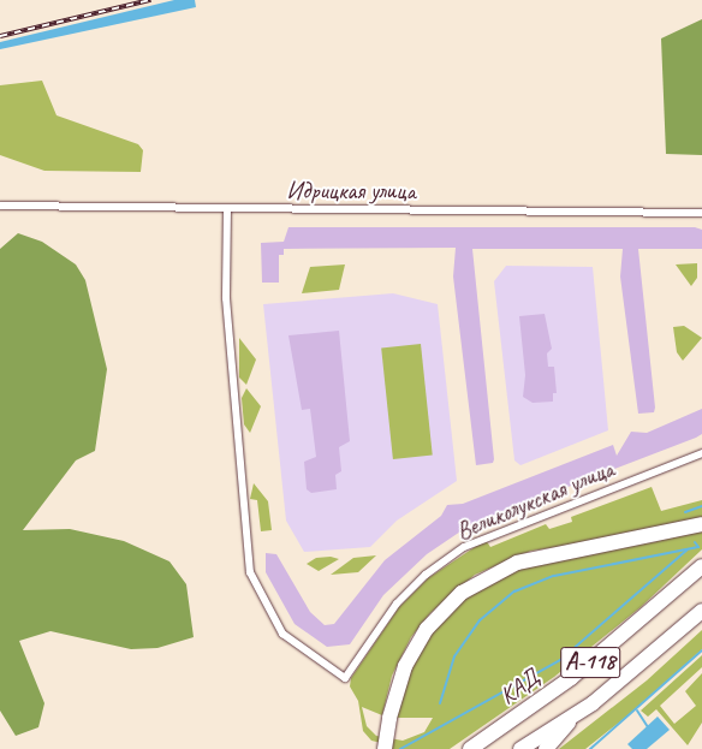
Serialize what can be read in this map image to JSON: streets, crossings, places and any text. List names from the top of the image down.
{
  "streets": {
    "highway": ["А-118", "КАД"],
    "street": ["Идрицкая улица", "Великолукская улица"]
  },
  "crossings": [
    ["Идрицкая улица", "Великолукская улица"]
  ]
}
